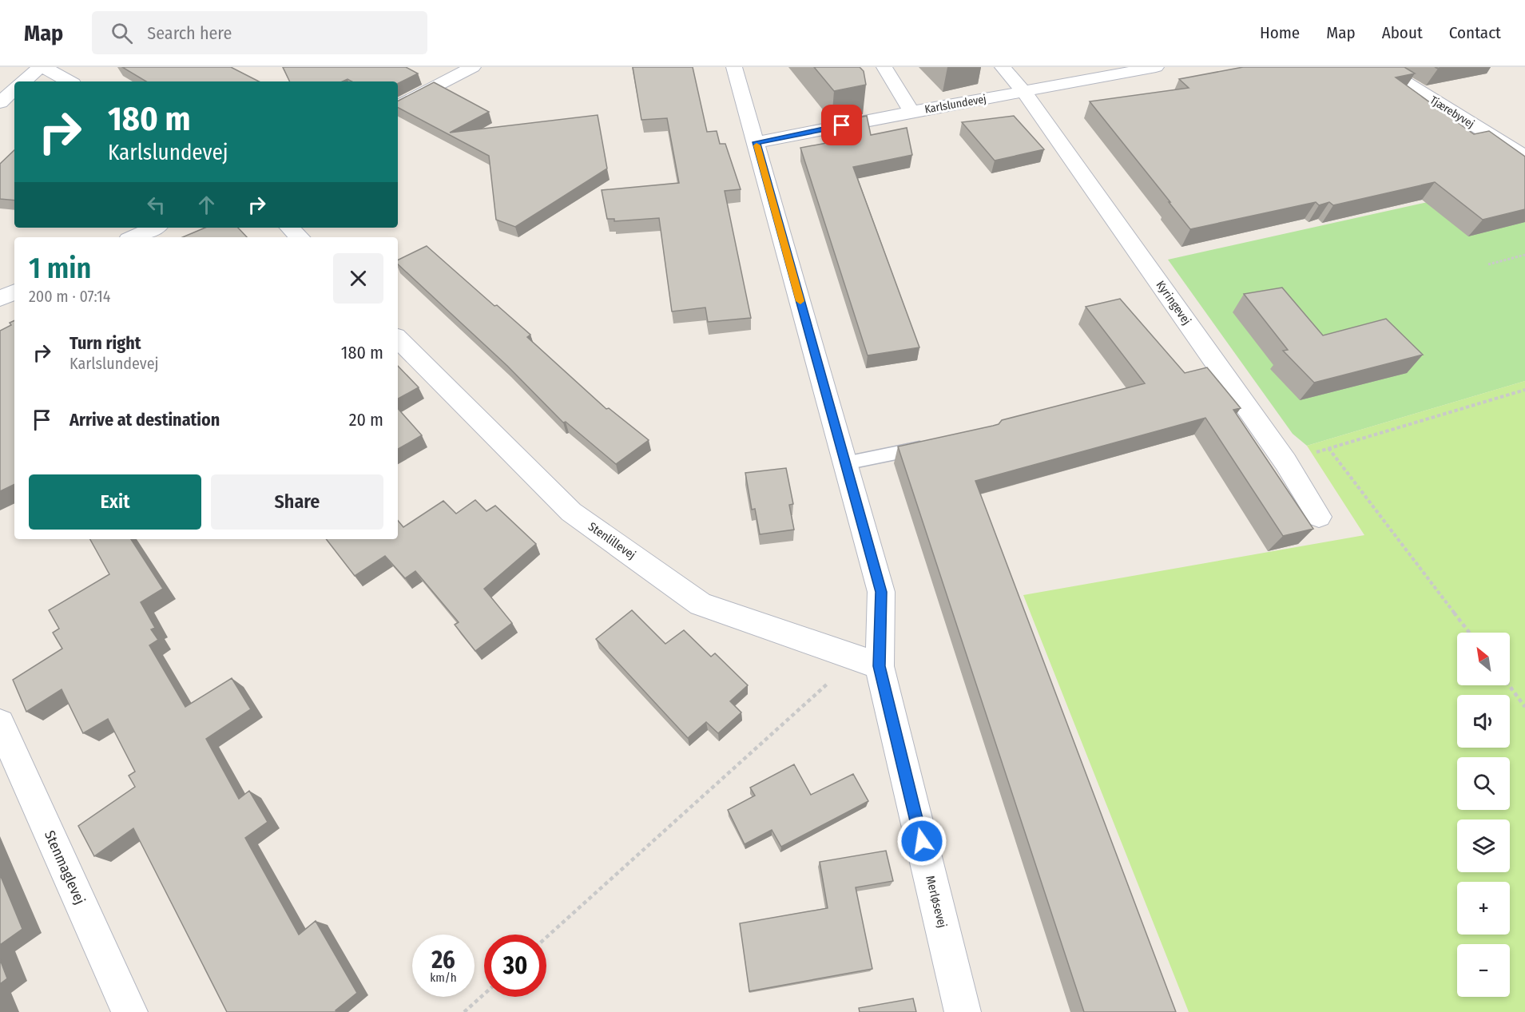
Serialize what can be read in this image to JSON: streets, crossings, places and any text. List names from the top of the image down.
{
  "streets": {
    "street": [
      "Karlslundevej",
      "Tjærebyvej",
      "Kyringevej",
      "Stenlillevej",
      "Stenmaglevej",
      "Merløsevej"
    ]
  },
  "crossings": [
    ["Karlslundevej", "Kyringevej"],
    ["Karlslundevej", "Merløsevej"],
    ["Stenlillevej", "Merløsevej"]
  ],
  "north": "top left",
  "page": {
    "header": "Map",
    "search": "Search here",
    "nav": [
      "Home",
      "Map",
      "About",
      "Contact"
    ],
    "turn": ["180 m", "Karlslundevej"],
    "heading": ["1 min", "200 m · 07:14"],
    "list": [
      {
        "name": "Turn right",
        "note": "Karlslundevej",
        "value": "180 m"
      },
      {
        "name": "Arrive at destination",
        "value": "20 m"
      }
    ],
    "buttons": ["Exit", "Share"],
    "map_buttons": ["+", "−"],
    "speed": "26 km/h",
    "limit": "30"
  }
}
